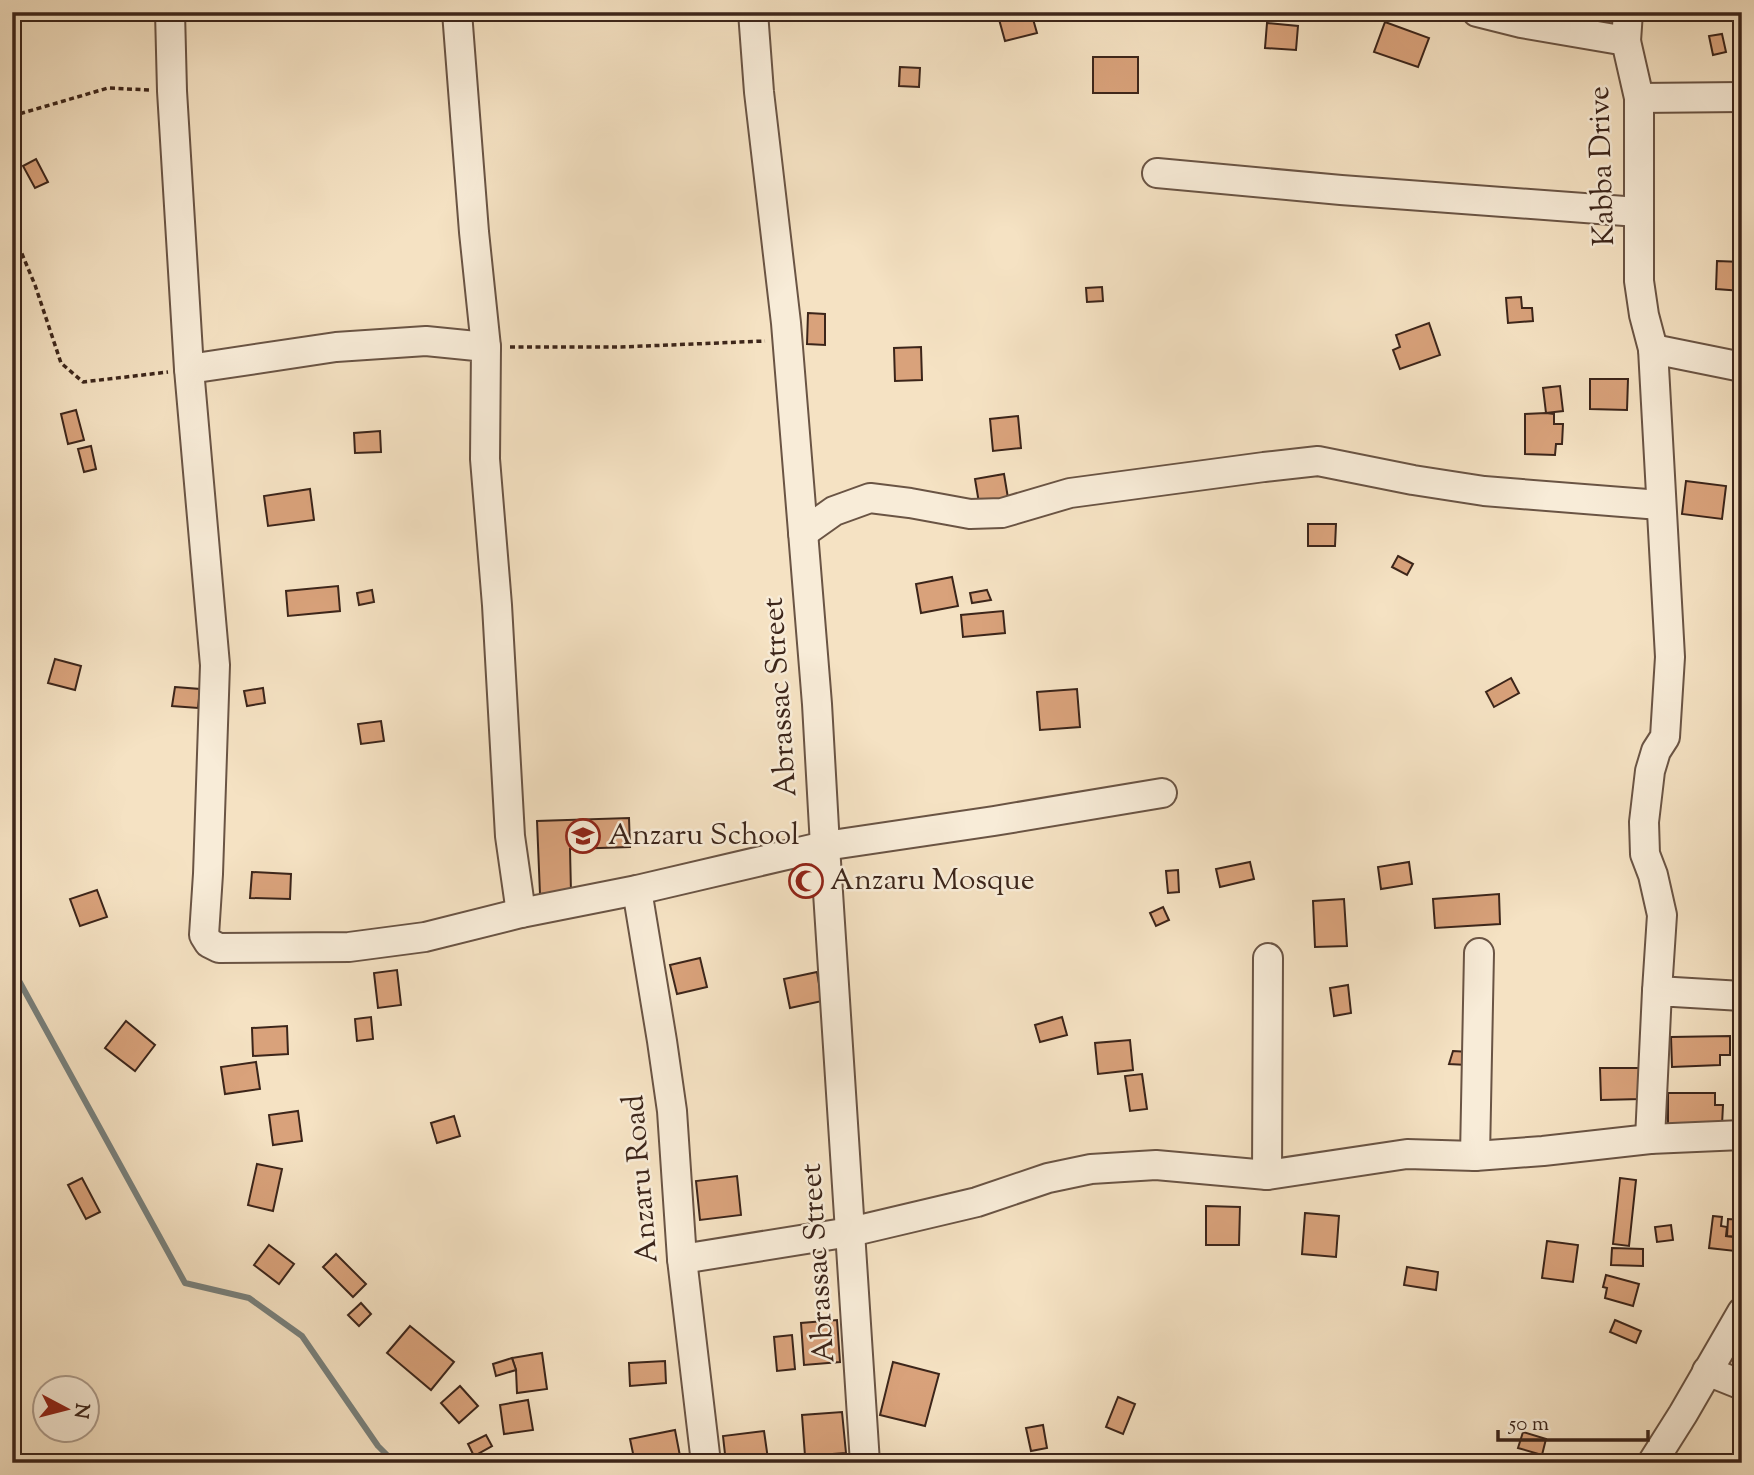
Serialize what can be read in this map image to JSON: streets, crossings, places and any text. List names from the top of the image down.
{
  "streets": {
    "street": ["Kabba Drive", "Abrassac Street", "Anzaru Road"]
  },
  "places": {
    "school or university": ["Anzaru School"],
    "mosque": ["Anzaru Mosque"]
  },
  "scale_bar": "50 m",
  "north": "right"
}
